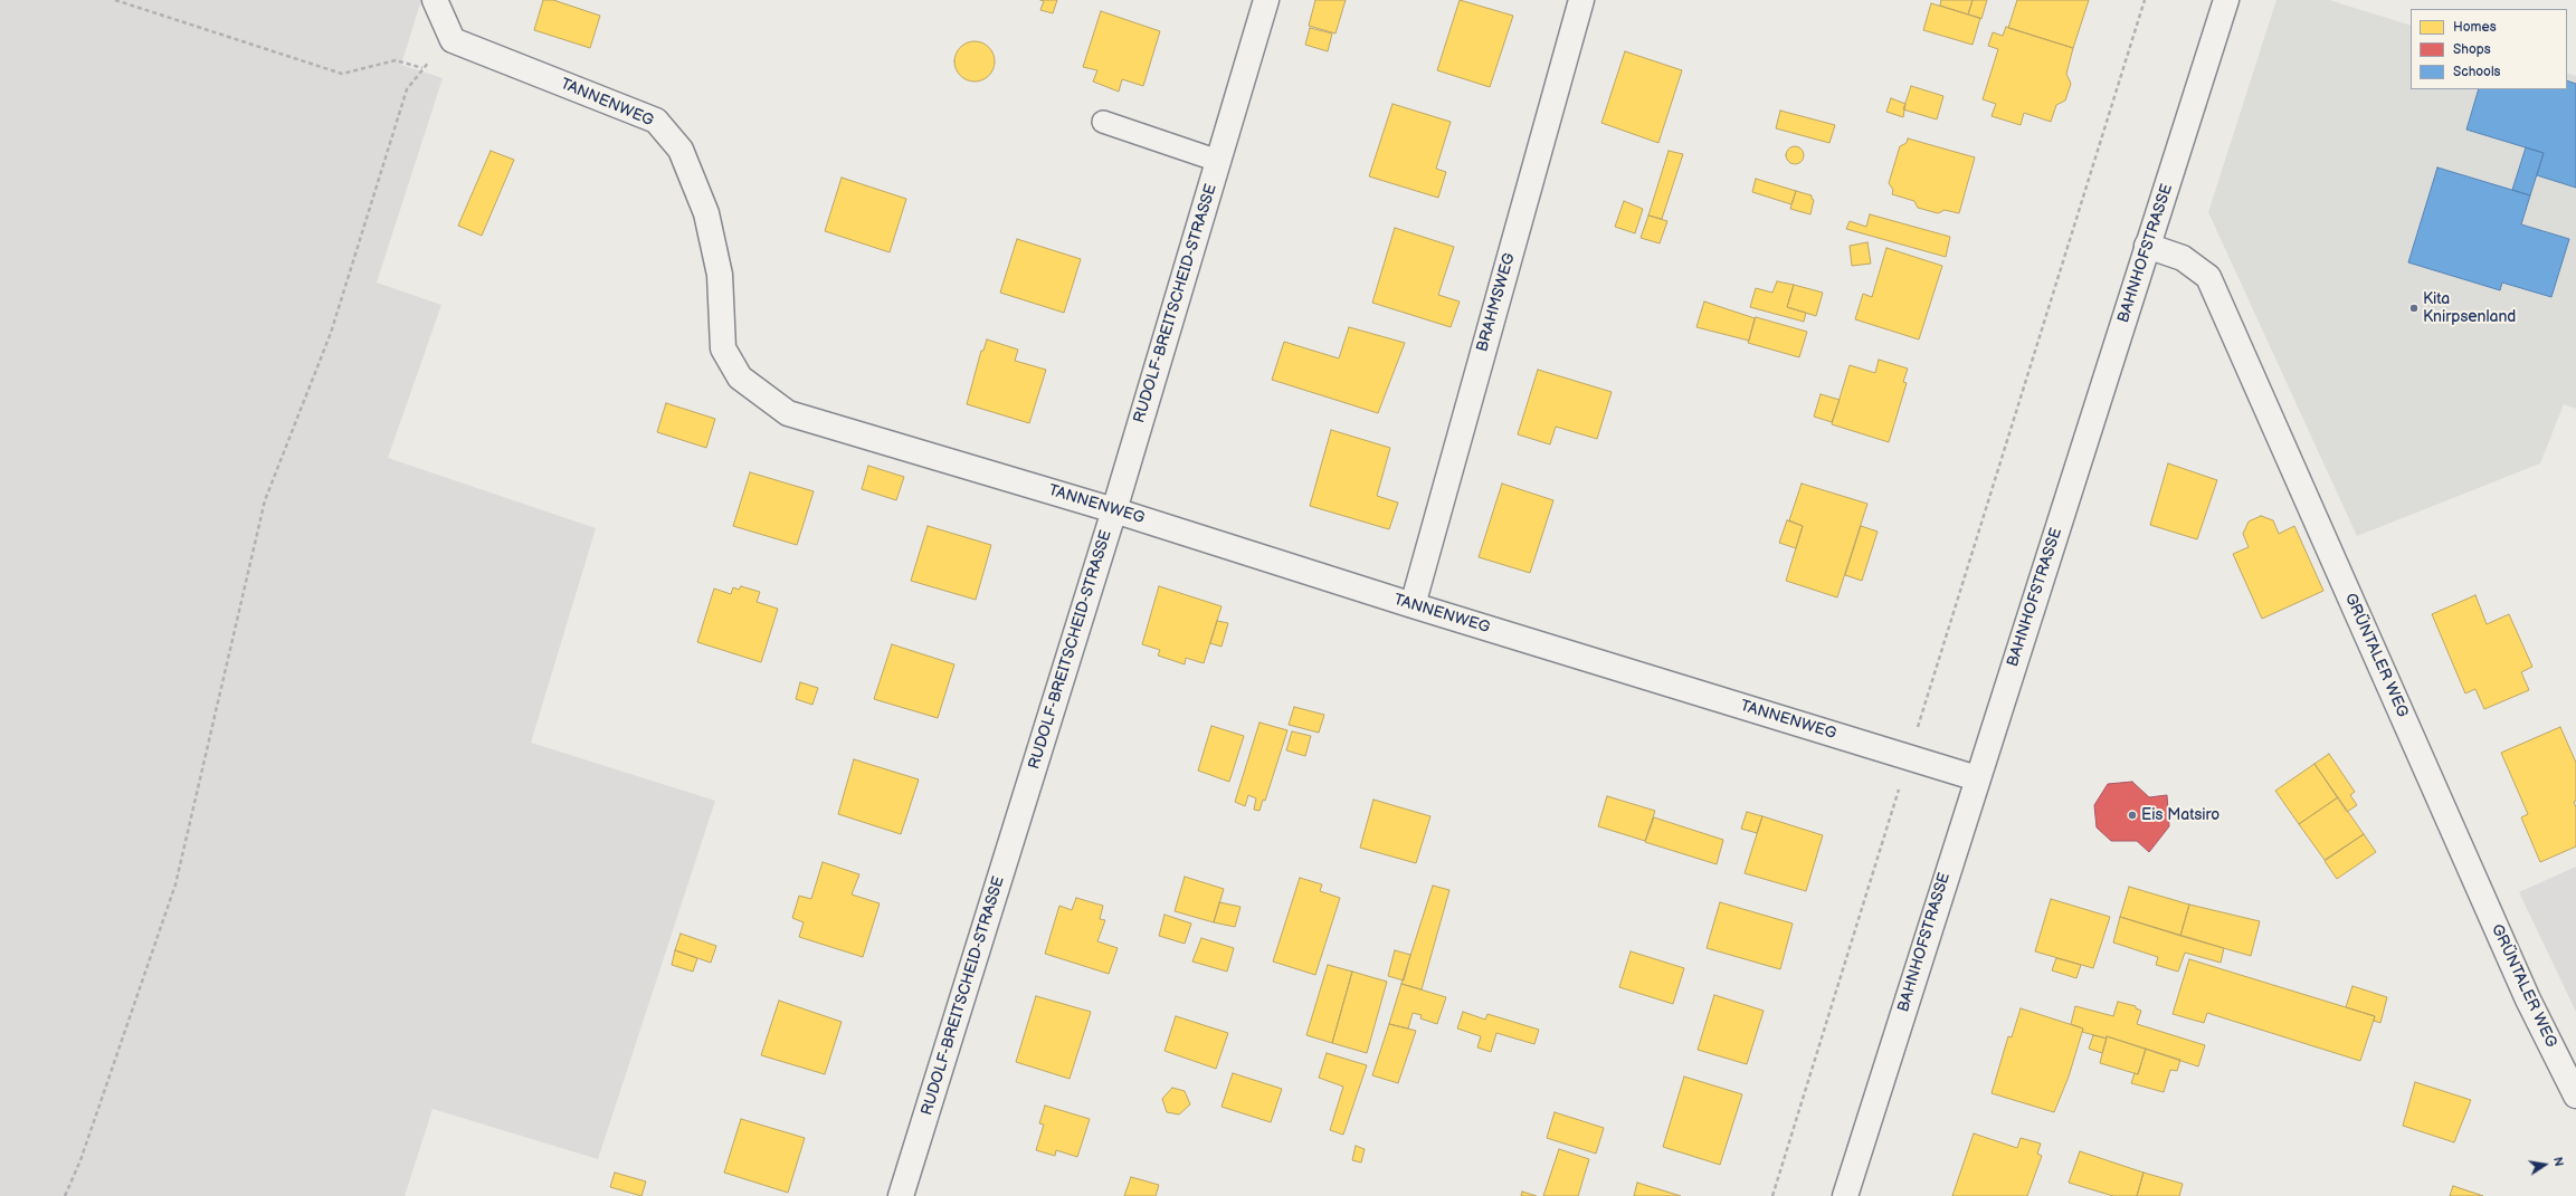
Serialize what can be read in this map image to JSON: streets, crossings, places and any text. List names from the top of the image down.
{
  "streets": {
    "street": [
      "TANNENWEG",
      "BAHNHOFSTRASSE",
      "BRAHMSWEG",
      "RUDOLF-BREITSCHEID-STRASSE",
      "GRÜNTALER WEG"
    ]
  },
  "crossings": [
    ["TANNENWEG", "BAHNHOFSTRASSE"],
    ["TANNENWEG", "BRAHMSWEG"],
    ["TANNENWEG", "RUDOLF-BREITSCHEID-STRASSE"],
    ["BAHNHOFSTRASSE", "GRÜNTALER WEG"]
  ],
  "places": ["Kita Knirpsenland", "Eis Matsiro"],
  "legend": ["Homes", "Shops", "Schools"],
  "north": "right"
}
